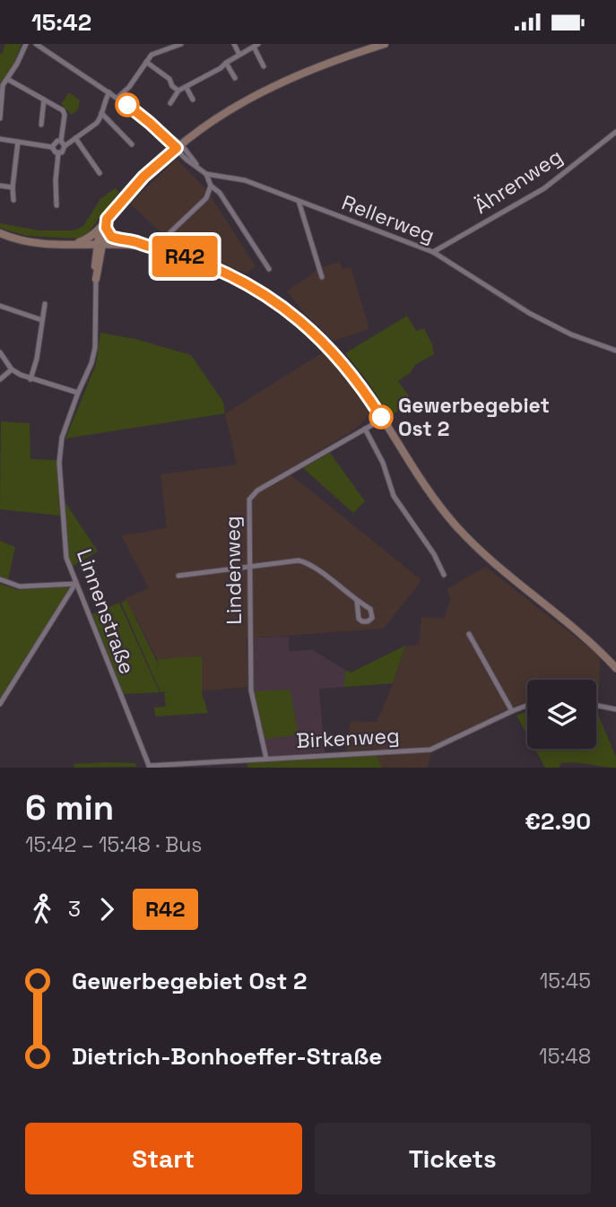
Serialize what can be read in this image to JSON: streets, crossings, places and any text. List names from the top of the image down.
{
  "streets": {
    "street": [
      "Ährenweg",
      "Rellerweg",
      "Lindenweg",
      "Linnenstraße",
      "Birkenweg"
    ]
  },
  "crossings": [
    ["Ährenweg", "Rellerweg"],
    ["Lindenweg", "Birkenweg"],
    ["Linnenstraße", "Birkenweg"]
  ],
  "places": ["Gewerbegebiet Ost 2"],
  "lines": ["bus line R42"],
  "page": {
    "status": "15:42",
    "on_map": "R42",
    "heading": ["6 min", "15:42 – 15:48 · Bus", "€2.90"],
    "legs": ["3", "R42"],
    "list": [
      {
        "name": "Gewerbegebiet Ost 2",
        "value": "15:45"
      },
      {
        "name": "Dietrich-Bonhoeffer-Straße",
        "value": "15:48"
      }
    ],
    "buttons": ["Start", "Tickets"]
  }
}
